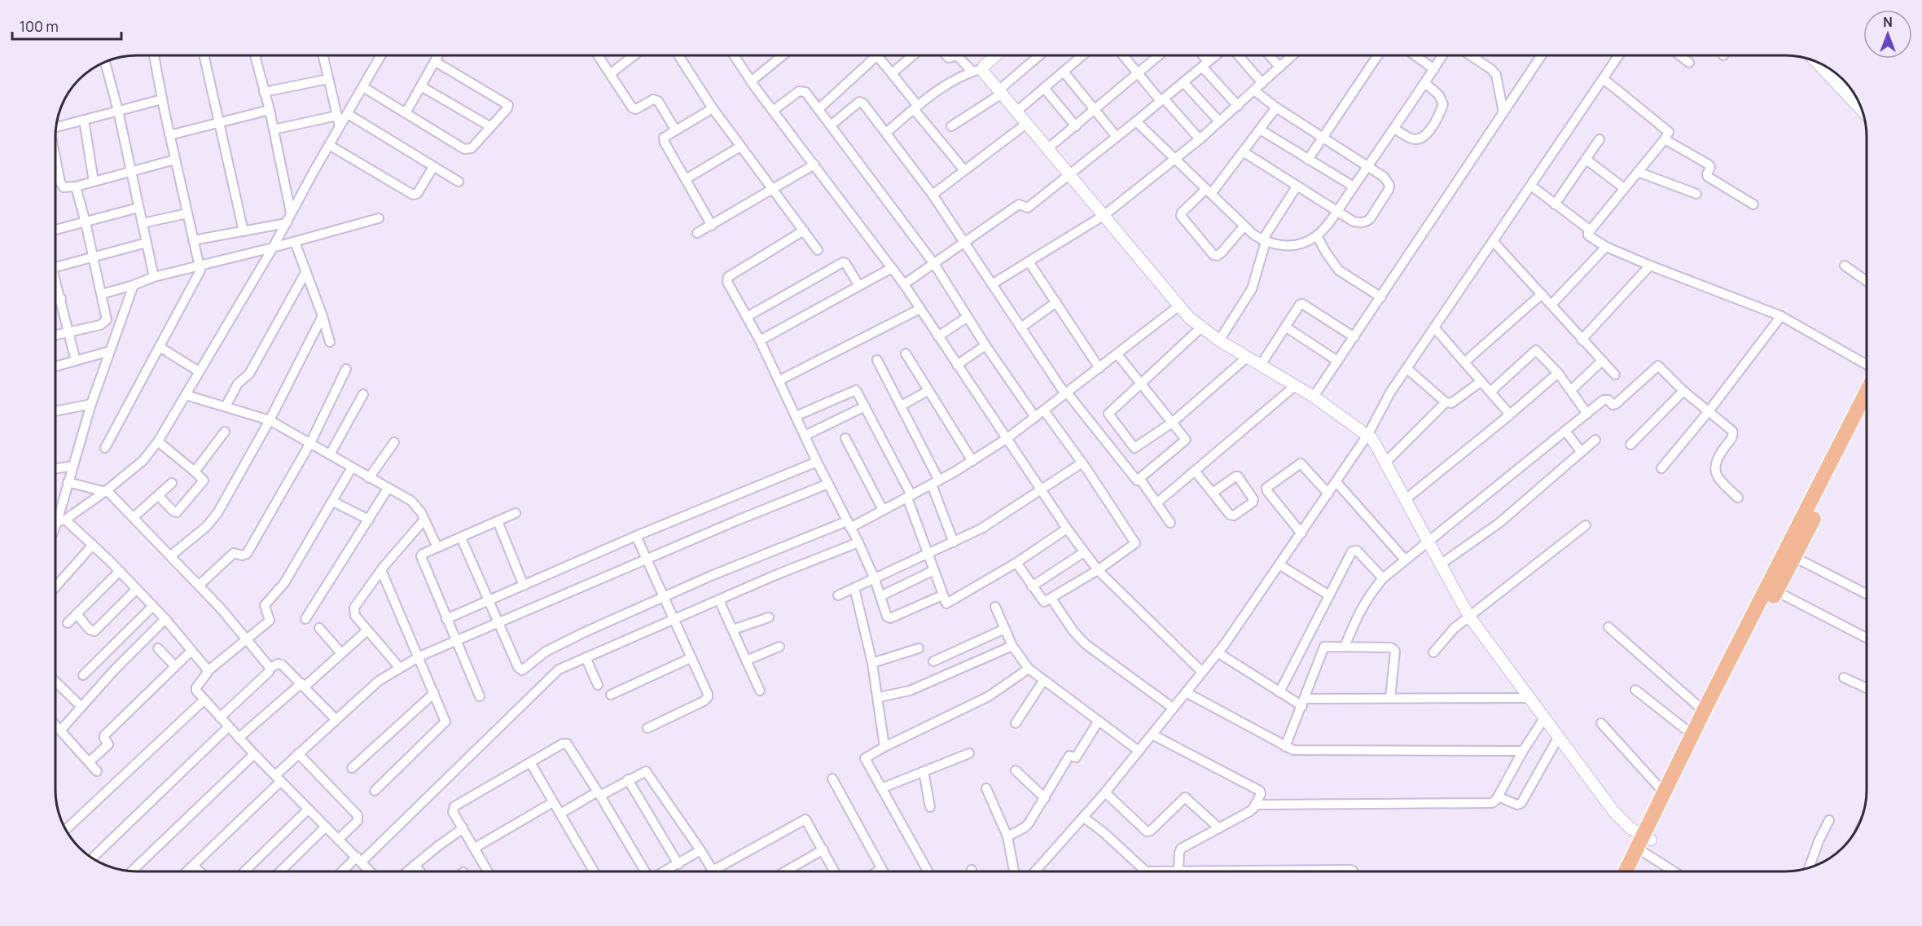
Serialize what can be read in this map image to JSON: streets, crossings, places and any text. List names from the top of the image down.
{
  "scale_bar": "100 m",
  "north": "top"
}
